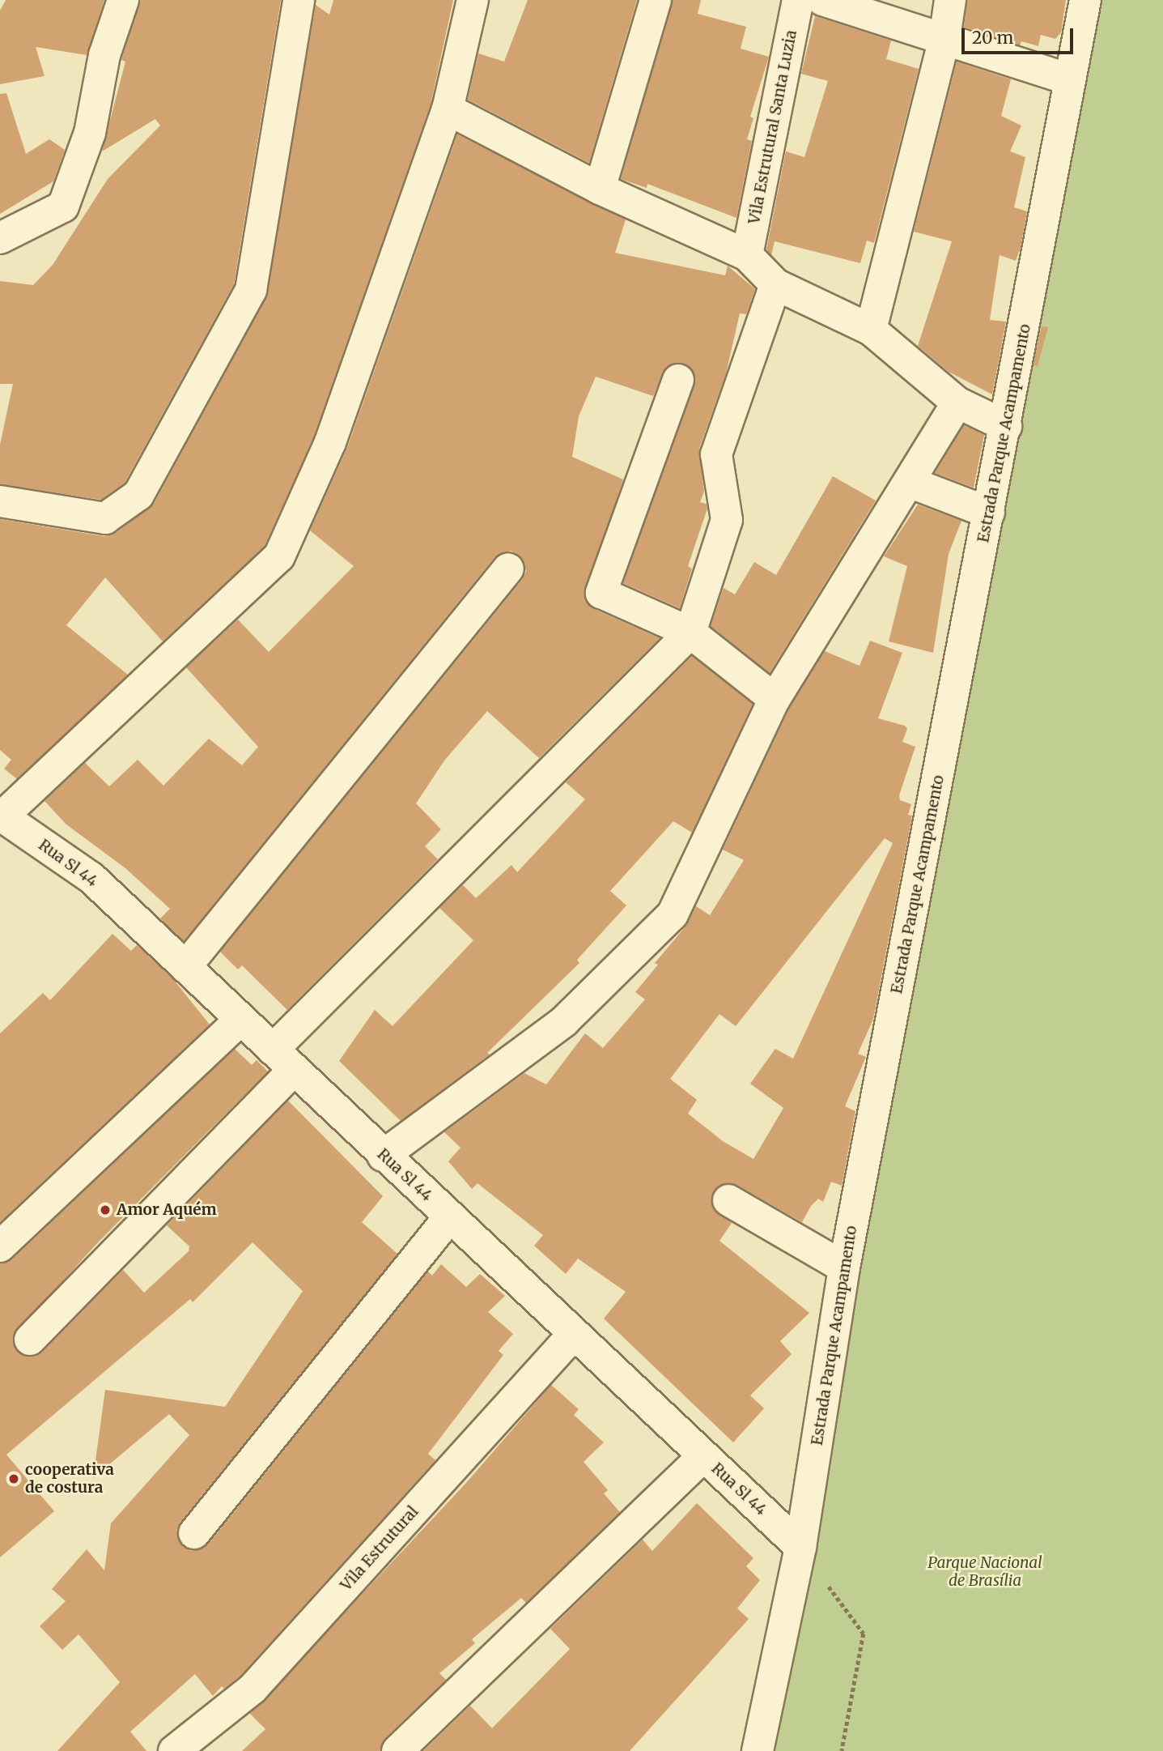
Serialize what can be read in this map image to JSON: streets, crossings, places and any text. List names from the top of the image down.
{
  "streets": {
    "street": [
      "Vila Estrutural Santa Luzia",
      "Estrada Parque Acampamento",
      "Rua Sl 44",
      "Vila Estrutural"
    ]
  },
  "crossings": [
    ["Estrada Parque Acampamento", "Rua Sl 44"],
    ["Rua Sl 44", "Vila Estrutural"]
  ],
  "parks": ["Parque Nacional de Brasília"],
  "places": ["Amor Aquém", "cooperativa de costura"],
  "scale_bar": "20 m"
}
